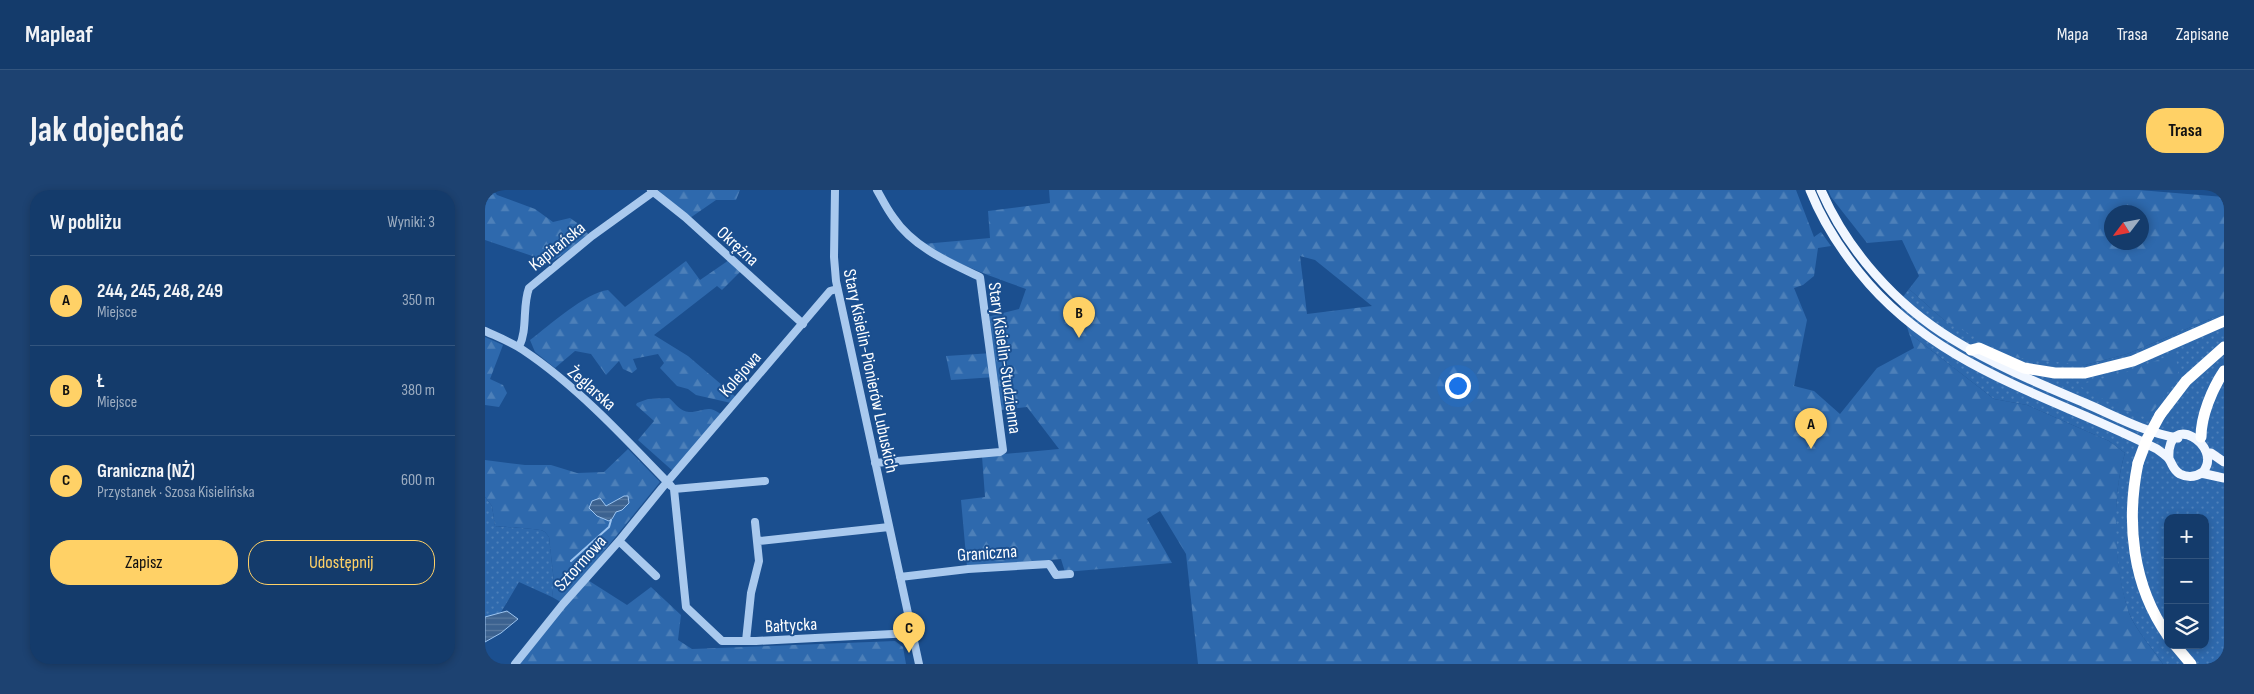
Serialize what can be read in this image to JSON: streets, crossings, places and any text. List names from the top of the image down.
{
  "streets": {
    "street": [
      "Kapitańska",
      "Okrężna",
      "Stary Kisielin-Studzienna",
      "Stary Kisielin-Pionierów Lubuskich",
      "Kolejowa",
      "Żeglarska",
      "Graniczna",
      "Sztormowa",
      "Bałtycka"
    ]
  },
  "crossings": [
    ["Kapitańska", "Okrężna"],
    ["Kapitańska", "Żeglarska"],
    ["Okrężna", "Kolejowa"],
    ["Stary Kisielin-Studzienna", "Stary Kisielin-Pionierów Lubuskich"],
    ["Stary Kisielin-Pionierów Lubuskich", "Kolejowa"],
    ["Stary Kisielin-Pionierów Lubuskich", "Graniczna"],
    ["Stary Kisielin-Pionierów Lubuskich", "Bałtycka"],
    ["Kolejowa", "Żeglarska"],
    ["Kolejowa", "Sztormowa"],
    ["Żeglarska", "Sztormowa"],
    ["Żeglarska", "Bałtycka"]
  ],
  "north": "bottom left",
  "page": {
    "header": "Mapleaf",
    "nav": ["Mapa", "Trasa", "Zapisane"],
    "buttons": [
      "Trasa",
      ["Zapisz", "Udostępnij"]
    ],
    "title": "Jak dojechać",
    "heading": ["W pobliżu", "Wyniki: 3"],
    "list": [
      {
        "mark": "A",
        "name": "244, 245, 248, 249",
        "note": "Miejsce",
        "value": "350 m"
      },
      {
        "mark": "B",
        "name": "Ł",
        "note": "Miejsce",
        "value": "380 m"
      },
      {
        "mark": "C",
        "name": "Graniczna (NŻ)",
        "note": "Przystanek · Szosa Kisielińska",
        "value": "600 m"
      }
    ],
    "pins": ["B", "A", "C"],
    "map_buttons": ["+", "−"]
  }
}
